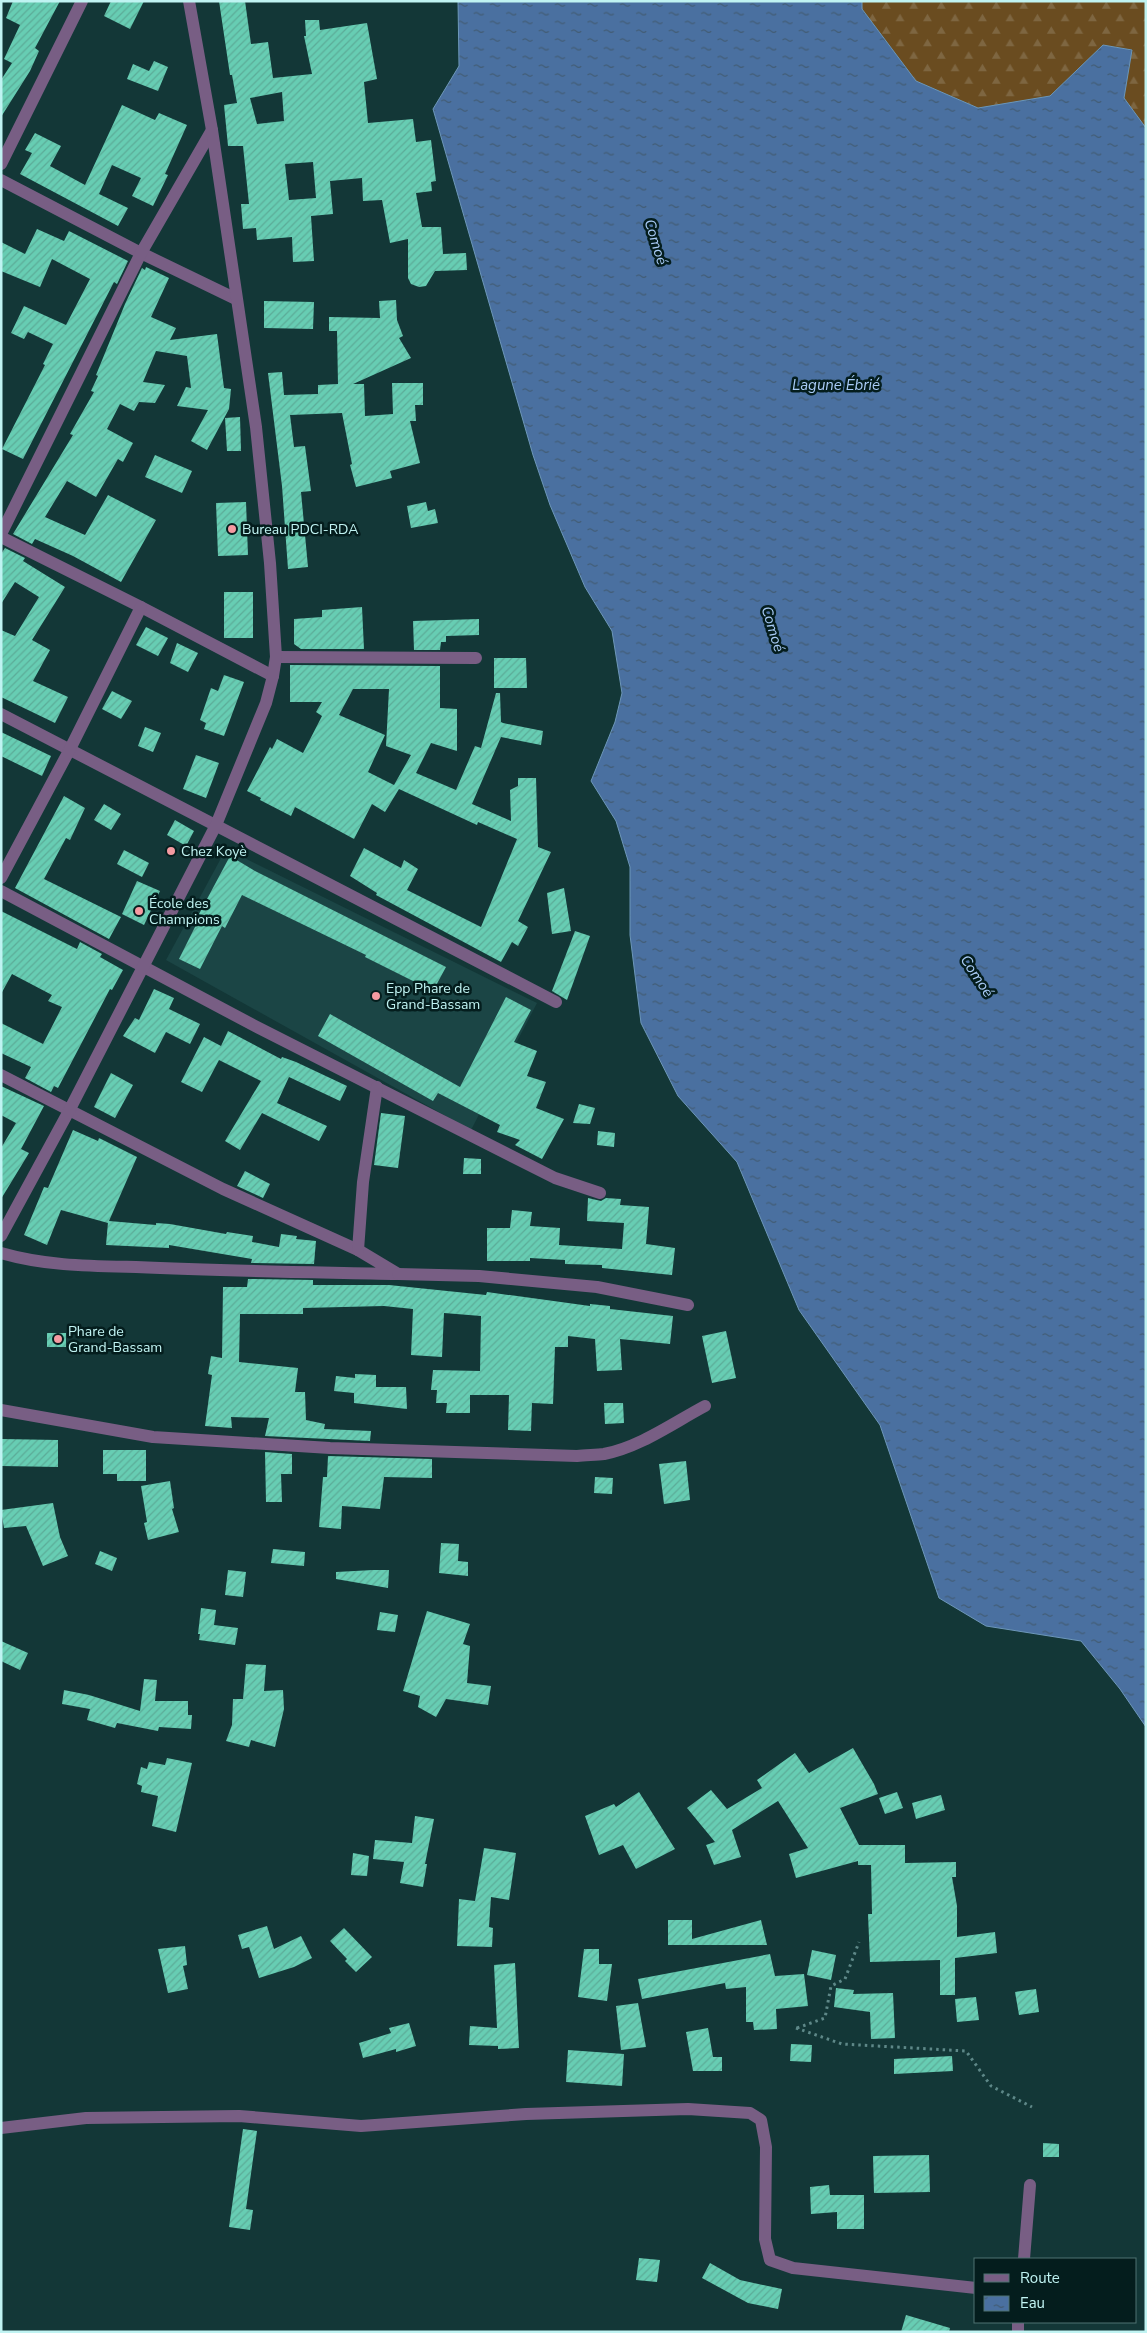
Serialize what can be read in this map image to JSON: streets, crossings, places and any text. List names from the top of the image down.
{
  "water": ["Comoé", "Lagune Ébrié"],
  "places": [
    "Bureau PDCI-RDA",
    "Chez Koyè",
    "École des Champions",
    "Epp Phare de Grand-Bassam",
    "Phare de Grand-Bassam"
  ],
  "legend": ["Route", "Eau"]
}
